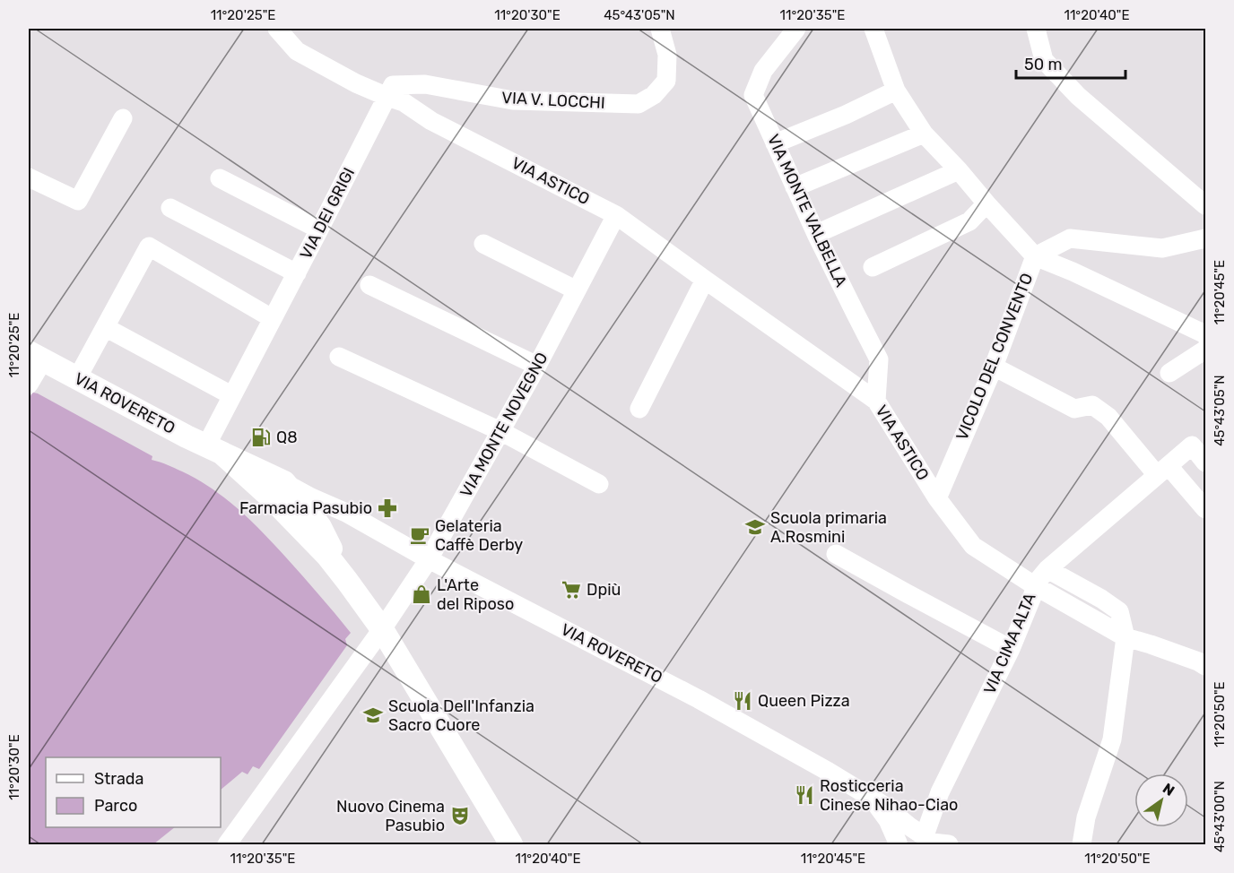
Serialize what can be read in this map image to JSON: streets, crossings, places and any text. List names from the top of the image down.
{
  "streets": {
    "main road": ["VIA ROVERETO"],
    "street": [
      "VIA V. LOCCHI",
      "VIA ASTICO",
      "VIA MONTE VALBELLA",
      "VIA DEI GRIGI",
      "VICOLO DEL CONVENTO",
      "VIA MONTE NOVEGNO",
      "VIA CIMA ALTA"
    ]
  },
  "crossings": [
    ["VIA V. LOCCHI", "VIA ASTICO"],
    ["VIA V. LOCCHI", "VIA DEI GRIGI"],
    ["VIA ASTICO", "VIA MONTE VALBELLA"],
    ["VIA ASTICO", "VIA DEI GRIGI"],
    ["VIA ASTICO", "VICOLO DEL CONVENTO"],
    ["VIA ASTICO", "VIA MONTE NOVEGNO"],
    ["VIA DEI GRIGI", "VIA ROVERETO"],
    ["VIA ROVERETO", "VIA MONTE NOVEGNO"],
    ["VIA ROVERETO", "VIA CIMA ALTA"]
  ],
  "places": {
    "fuel station": ["Q8"],
    "pharmacy": ["Farmacia Pasubio"],
    "school or university": ["Scuola primaria A.Rosmini", "Scuola Dell'Infanzia Sacro Cuore"],
    "cafe": ["Gelateria Caffè Derby"],
    "supermarket": ["Dpiù"],
    "shop": ["L'Arte del Riposo"],
    "restaurant": ["Queen Pizza", "Rosticceria Cinese Nihao-Ciao"],
    "theatre": ["Nuovo Cinema Pasubio"]
  },
  "legend": ["Strada", "Parco"],
  "scale_bar": "50 m",
  "north": "top right",
  "coordinates": [
    "11°20'25\"E",
    "11°20'30\"E",
    "45°43'05\"N",
    "11°20'35\"E",
    "11°20'40\"E",
    "11°20'45\"E",
    "11°20'50\"E",
    "45°43'00\"N"
  ]
}
